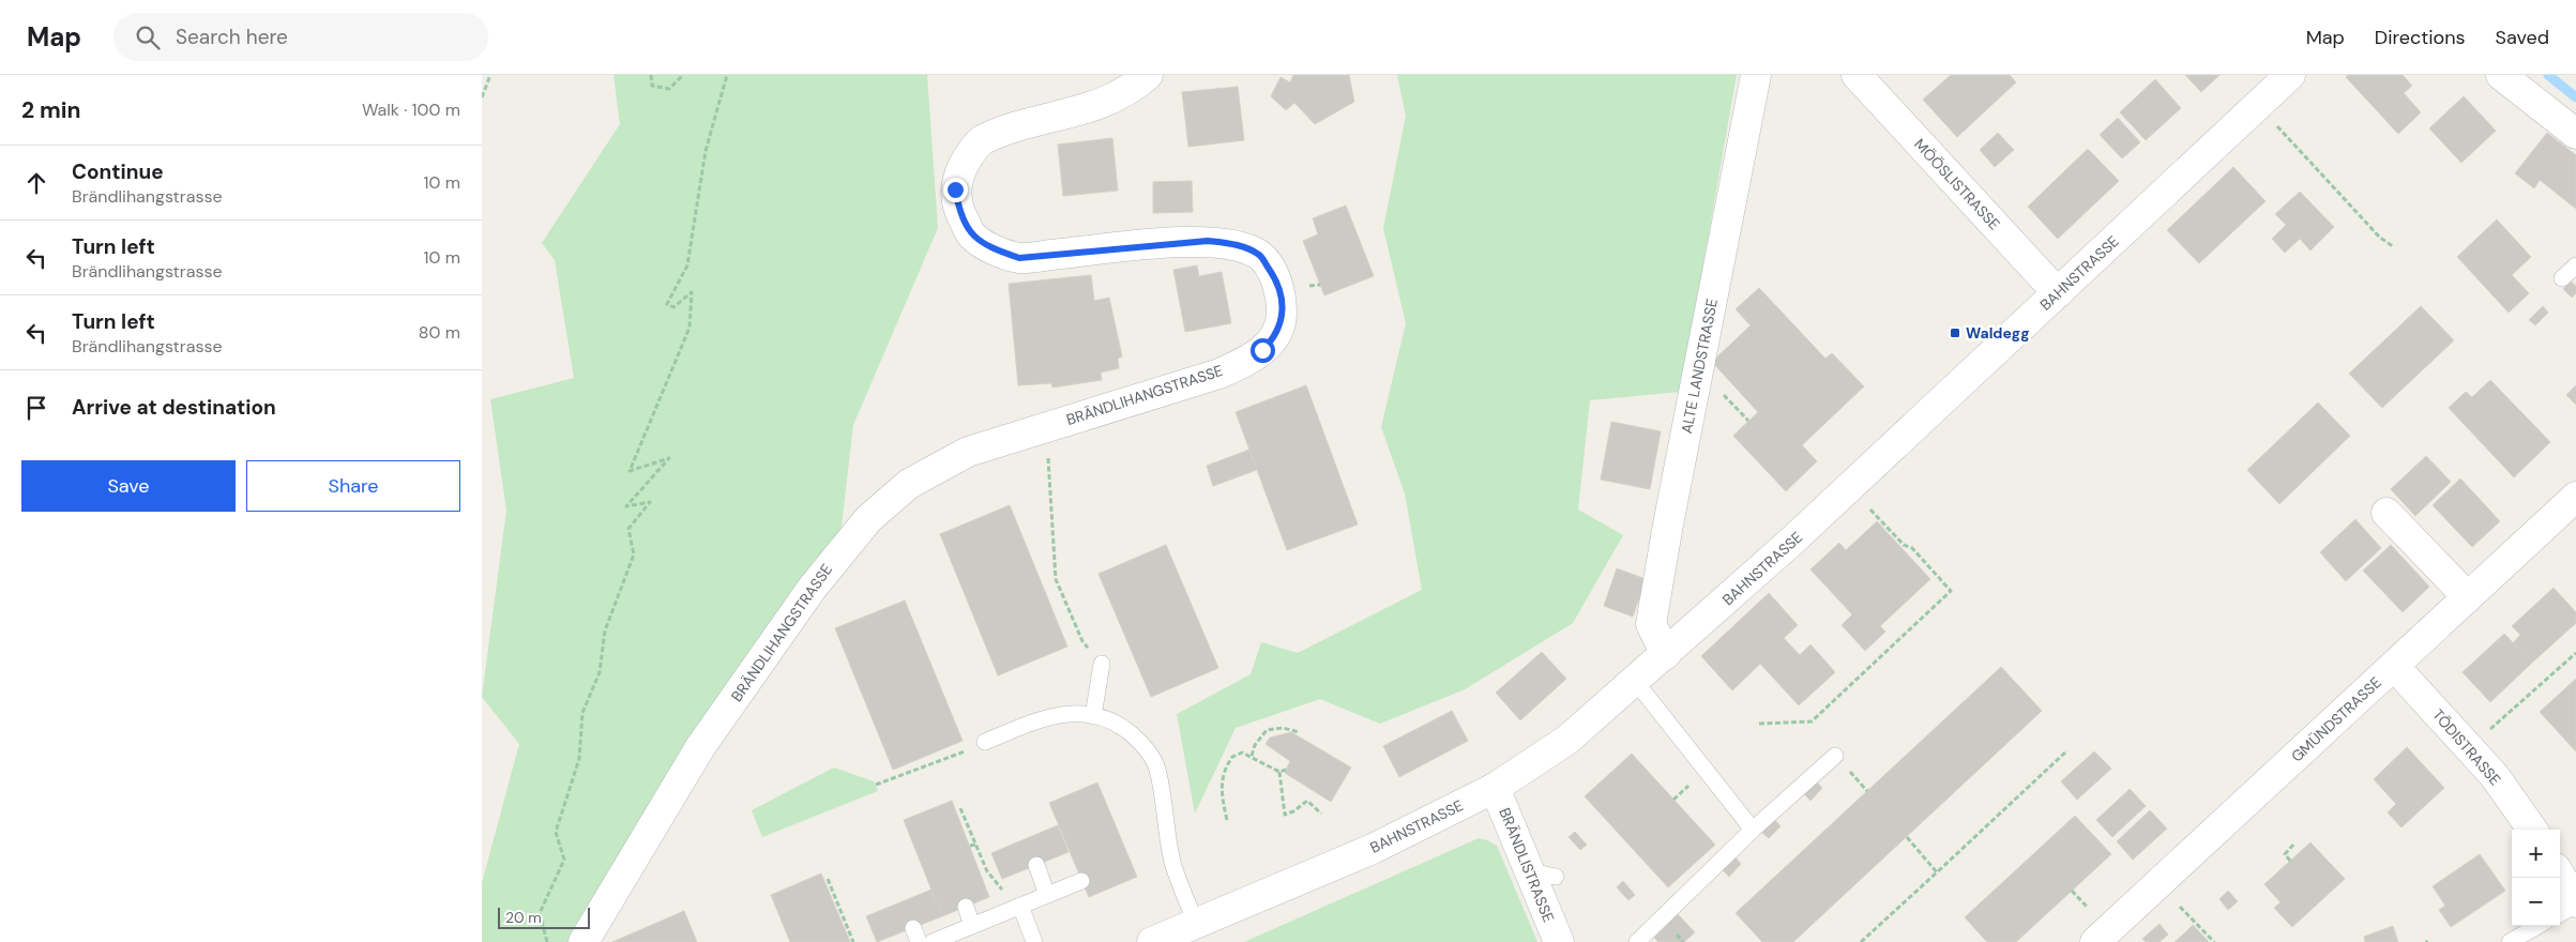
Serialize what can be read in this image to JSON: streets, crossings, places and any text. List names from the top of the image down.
{
  "streets": {
    "street": [
      "MÖÖSLISTRASSE",
      "BAHNSTRASSE",
      "ALTE LANDSTRASSE",
      "BRÄNDLIHANGSTRASSE",
      "GMÜNDSTRASSE",
      "TÖDISTRASSE",
      "BRÄNDLISTRASSE"
    ]
  },
  "crossings": [
    ["MÖÖSLISTRASSE", "BAHNSTRASSE"],
    ["BAHNSTRASSE", "ALTE LANDSTRASSE"],
    ["BAHNSTRASSE", "BRÄNDLISTRASSE"],
    ["GMÜNDSTRASSE", "TÖDISTRASSE"]
  ],
  "places": {
    "transit": ["Waldegg"]
  },
  "scale_bar": "20 m",
  "page": {
    "header": "Map",
    "search": "Search here",
    "nav": ["Map", "Directions", "Saved"],
    "heading": ["2 min", "Walk · 100 m"],
    "list": [
      ["Continue", "Brändlihangstrasse", "10 m"],
      ["Turn left", "Brändlihangstrasse", "10 m"],
      ["Turn left", "Brändlihangstrasse", "80 m"],
      "Arrive at destination"
    ],
    "buttons": ["Save", "Share"],
    "map_buttons": ["+", "−"],
    "scale": "20 m"
  }
}
